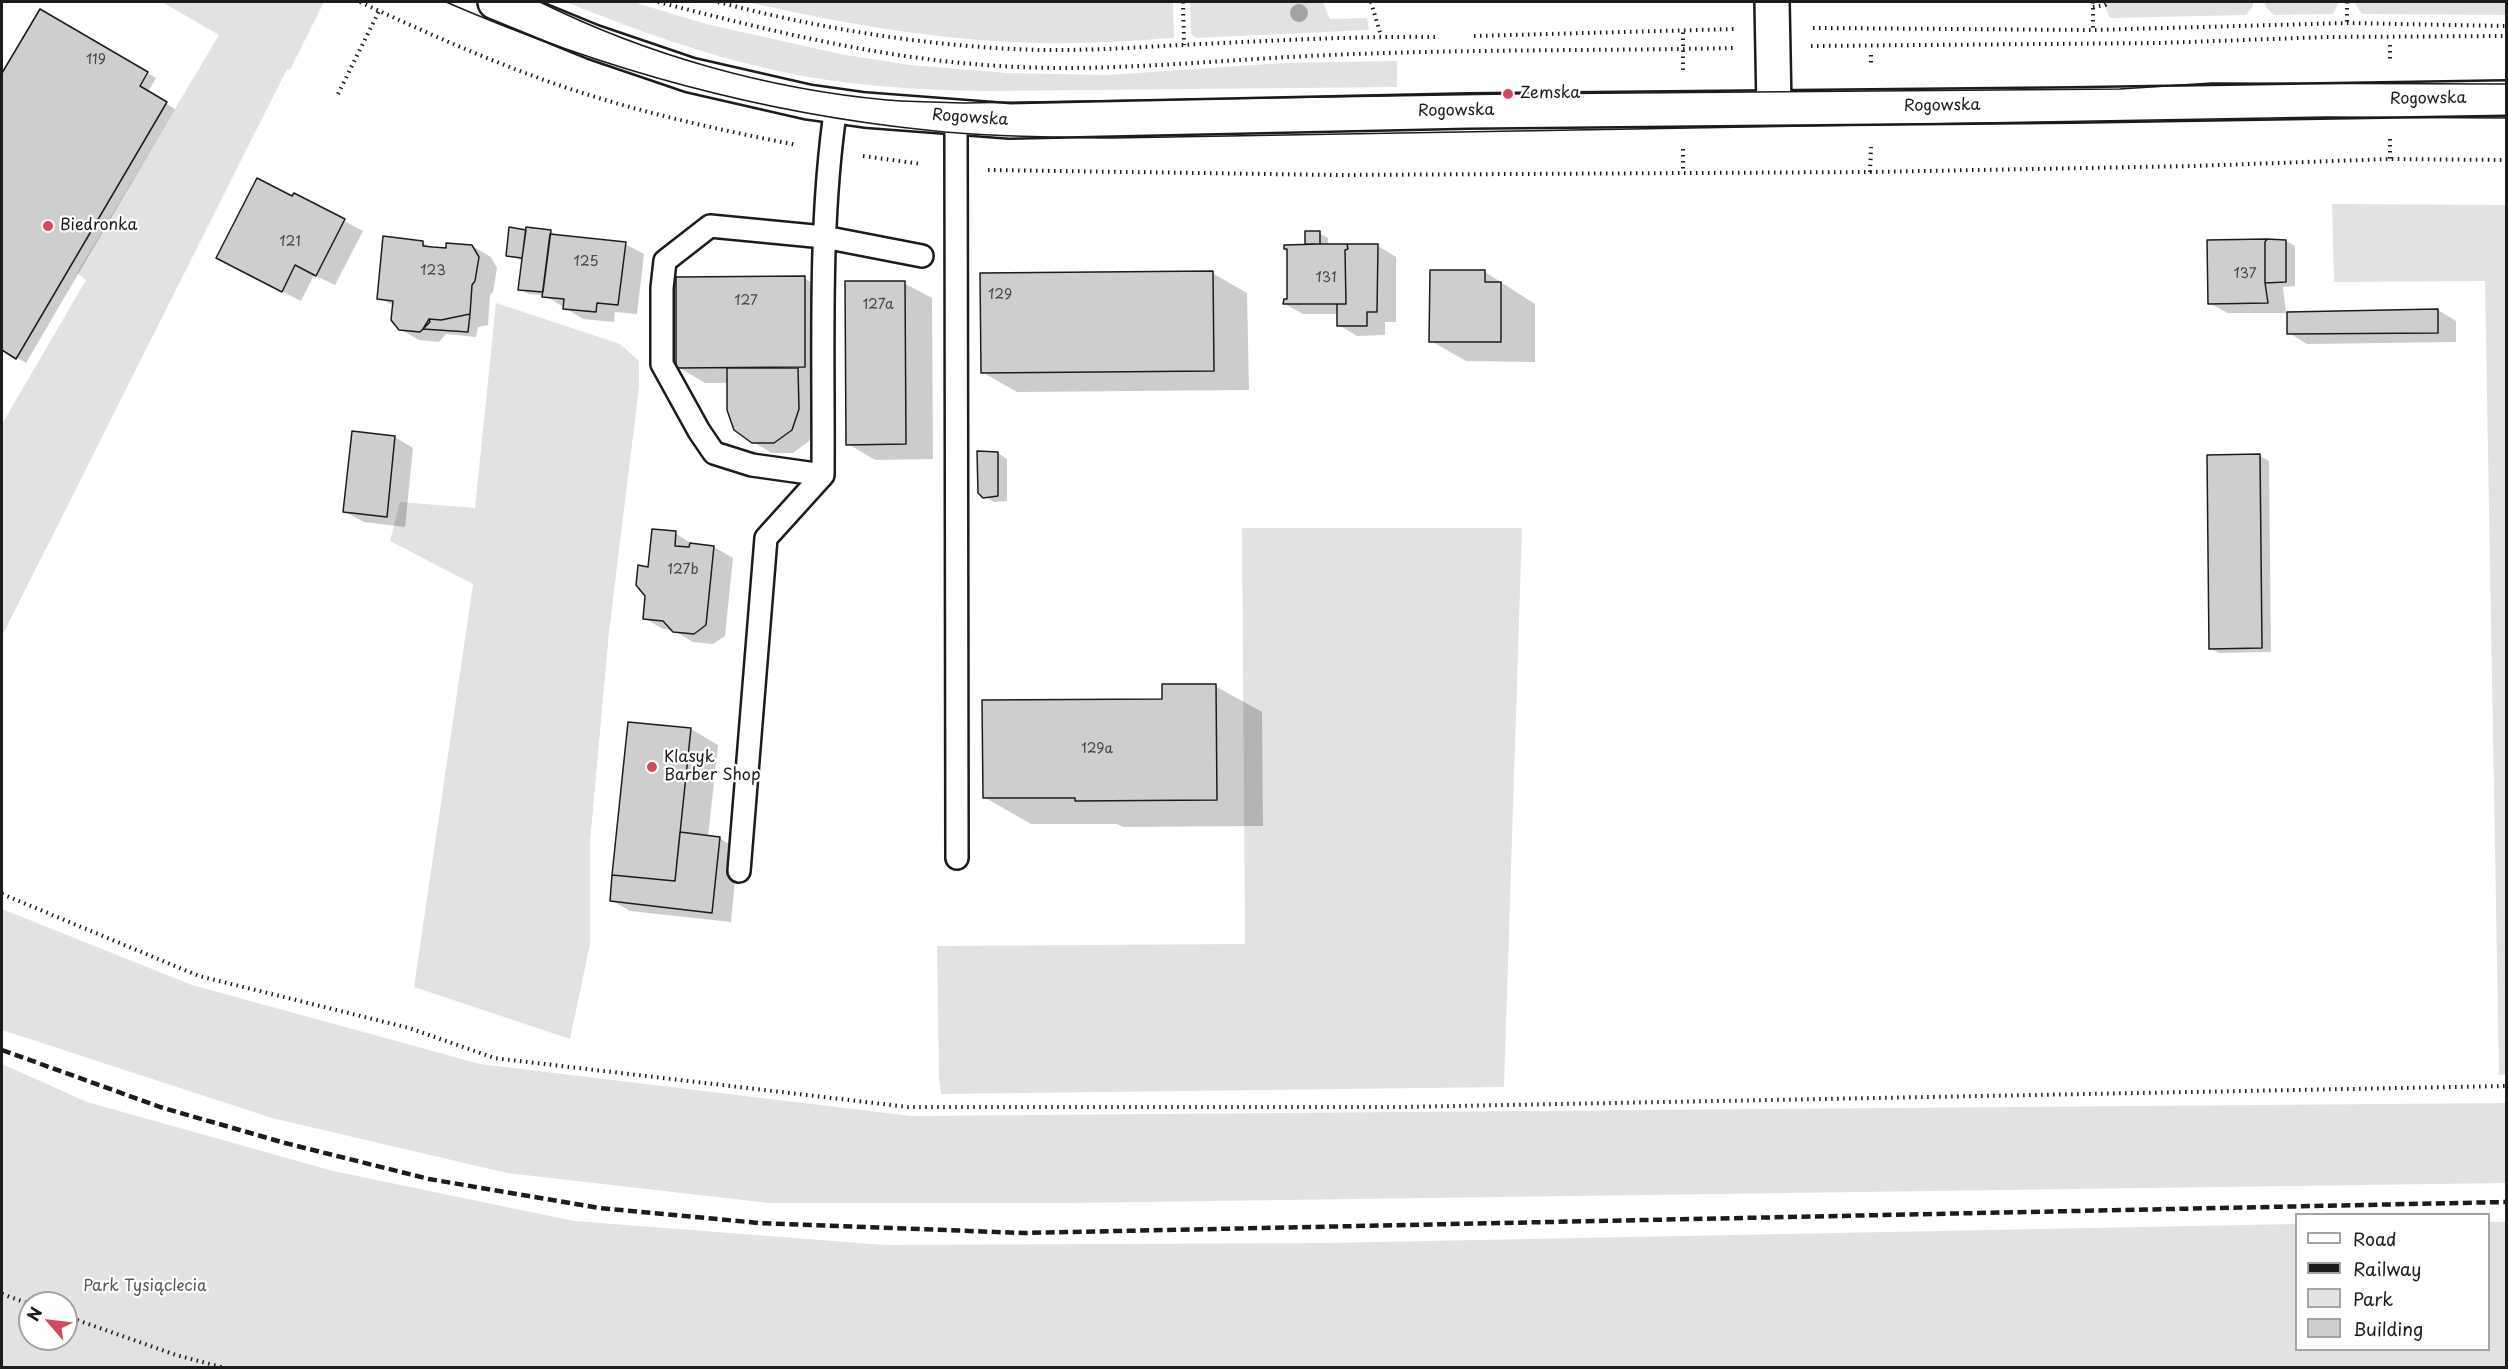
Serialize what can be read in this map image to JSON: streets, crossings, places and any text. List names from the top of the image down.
{
  "streets": {
    "street": ["Rogowska"]
  },
  "parks": ["Park Tysiąclecia"],
  "places": ["Zemska", "Biedronka", "Klasyk Barber Shop"],
  "house_numbers": [
    "119",
    "121",
    "125",
    "123",
    "137",
    "131",
    "129",
    "127",
    "127a",
    "127b",
    "129a"
  ],
  "legend": [
    "Road",
    "Railway",
    "Park",
    "Building"
  ],
  "north": "top left"
}
